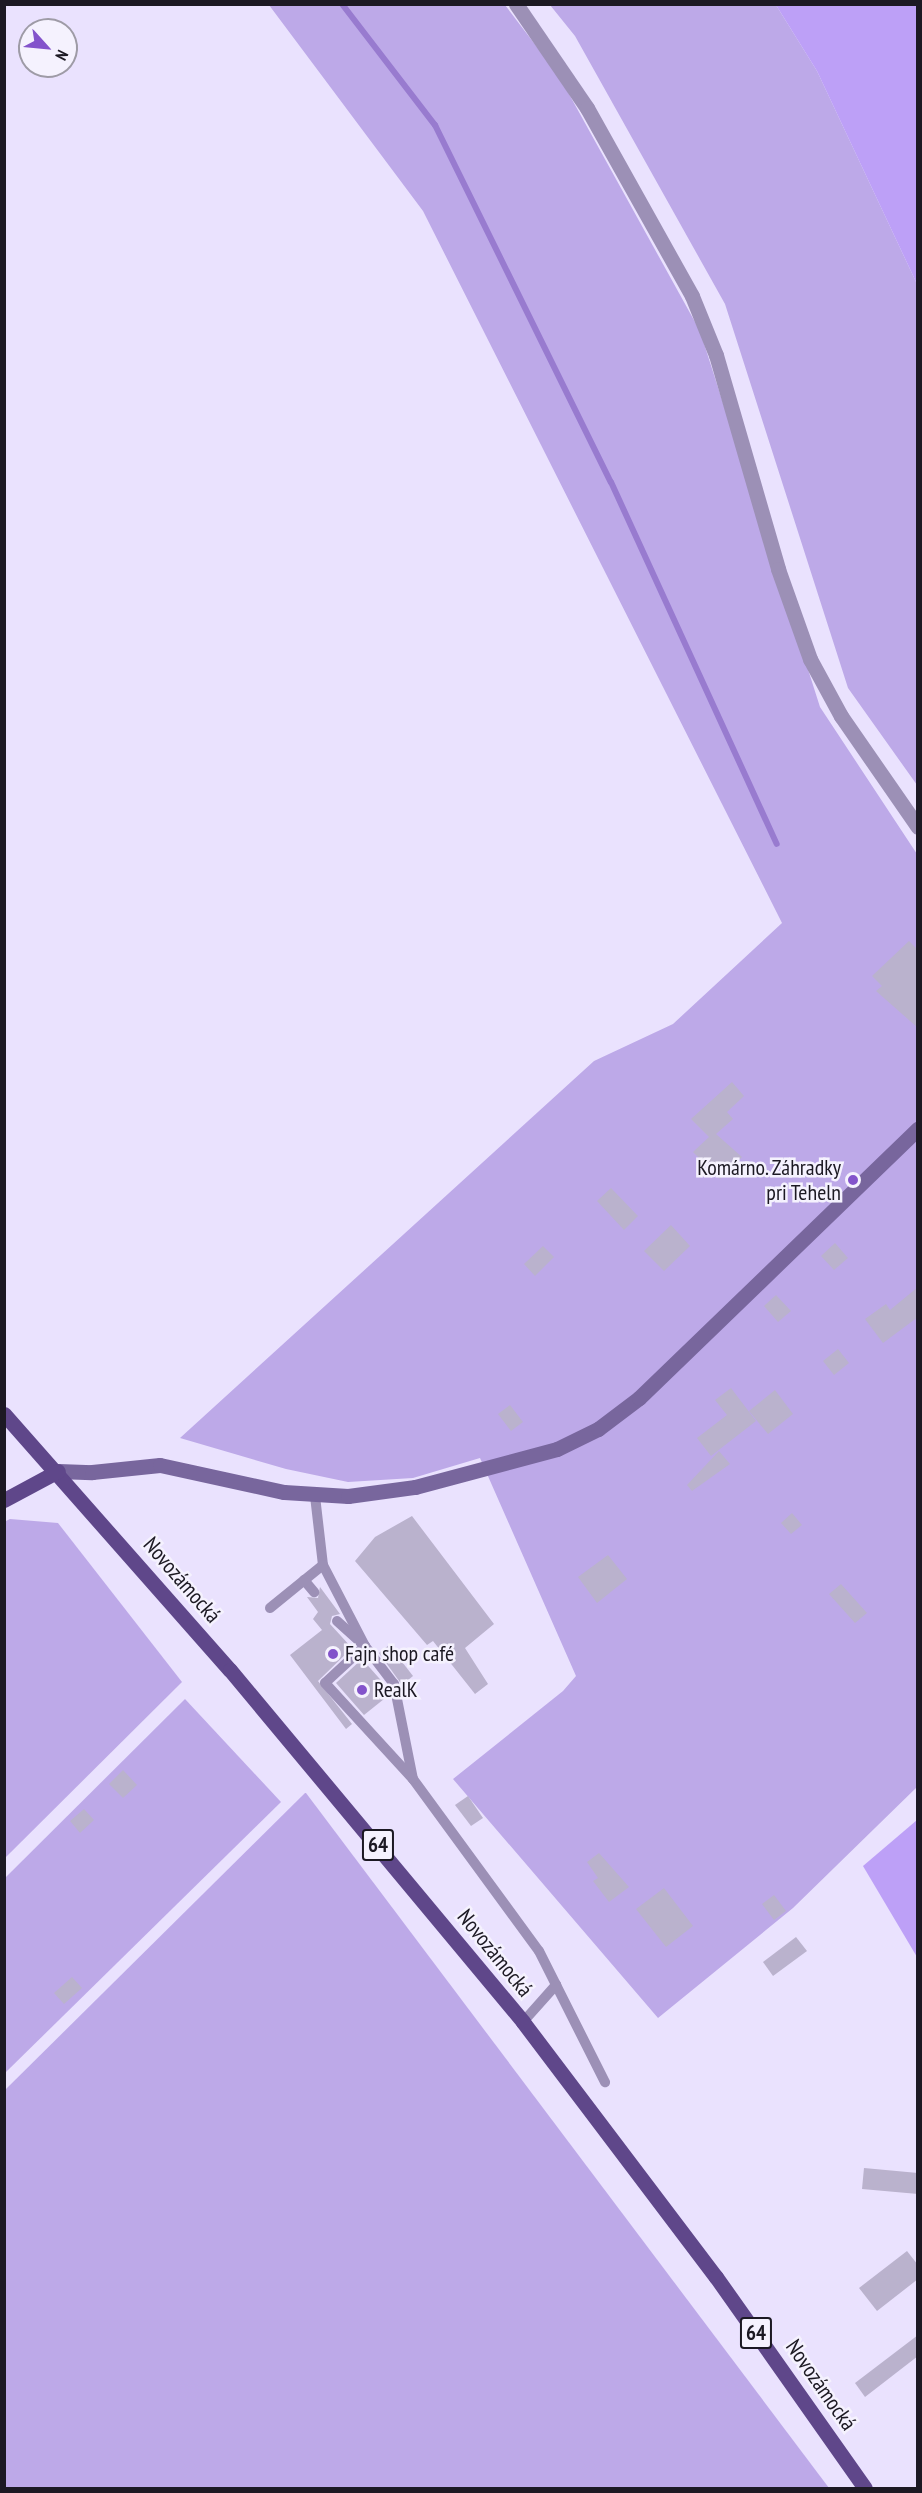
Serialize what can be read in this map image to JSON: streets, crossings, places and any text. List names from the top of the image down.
{
  "streets": {
    "main road": ["Novozámocká", "64"]
  },
  "places": ["Komárno. Záhradky pri Teheln", "Fajn shop café", "RealK"],
  "north": "bottom right"
}
